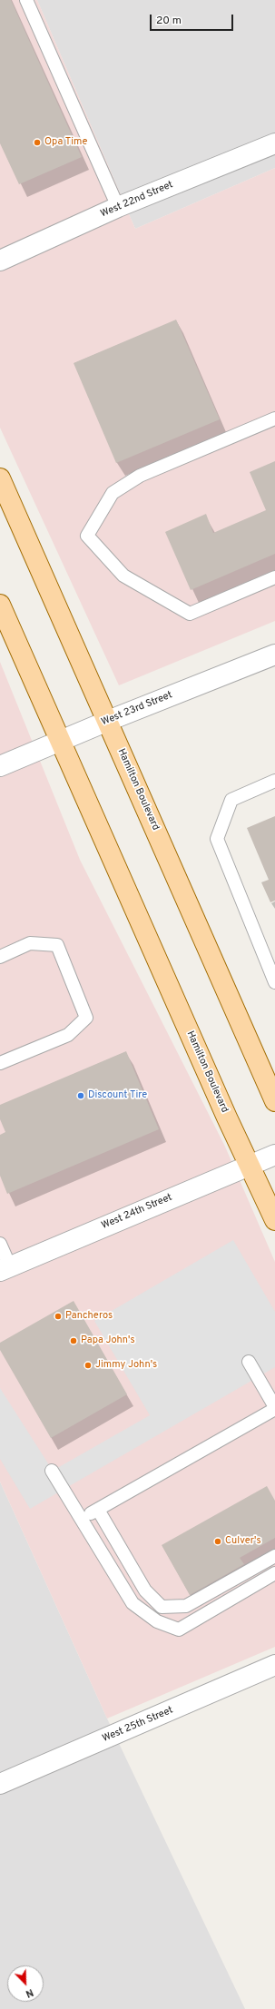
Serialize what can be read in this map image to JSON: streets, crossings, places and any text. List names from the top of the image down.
{
  "streets": {
    "main road": ["Hamilton Boulevard"],
    "street": [
      "West 22nd Street",
      "West 23rd Street",
      "West 24th Street",
      "West 25th Street"
    ]
  },
  "crossings": [
    ["West 23rd Street", "Hamilton Boulevard"],
    ["Hamilton Boulevard", "West 24th Street"]
  ],
  "places": [
    "Opa Time",
    "Discount Tire",
    "Pancheros",
    "Papa John's",
    "Jimmy John's",
    "Culver's"
  ],
  "scale_bar": "20 m",
  "north": "bottom right"
}
